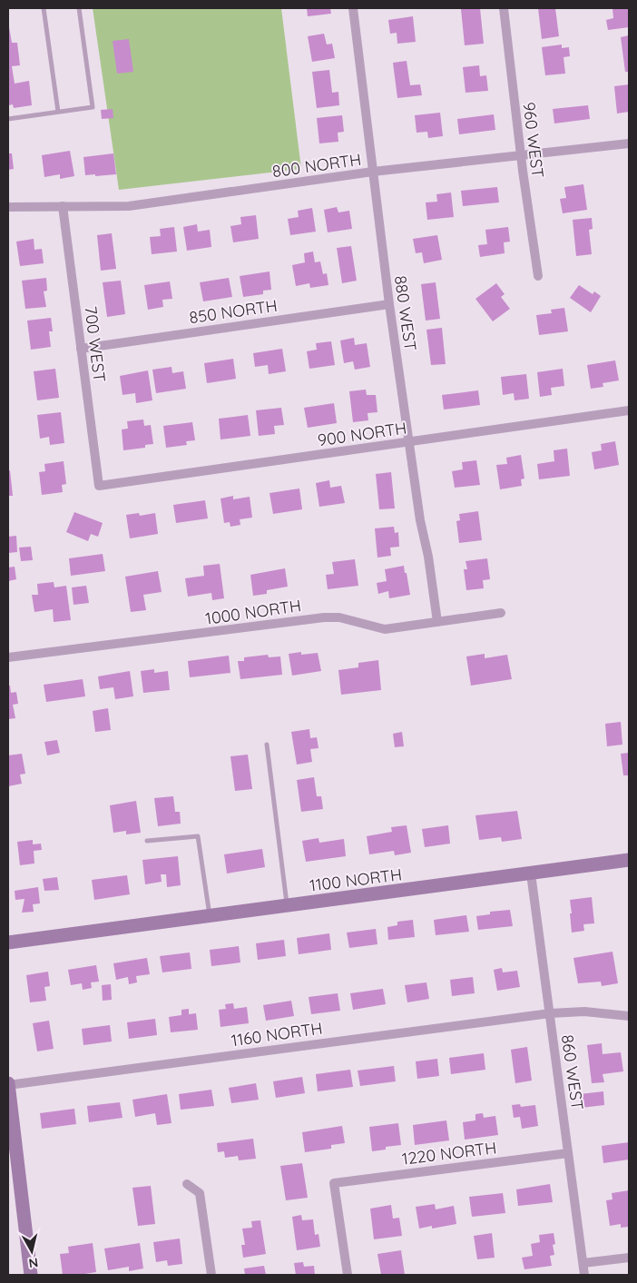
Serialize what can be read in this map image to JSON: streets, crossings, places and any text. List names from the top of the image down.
{
  "streets": {
    "main road": ["1100 NORTH"],
    "street": [
      "960 WEST",
      "800 NORTH",
      "850 NORTH",
      "880 WEST",
      "700 WEST",
      "900 NORTH",
      "1000 NORTH",
      "1160 NORTH",
      "860 WEST",
      "1220 NORTH"
    ]
  },
  "crossings": [
    ["960 WEST", "800 NORTH"],
    ["800 NORTH", "880 WEST"],
    ["800 NORTH", "700 WEST"],
    ["850 NORTH", "880 WEST"],
    ["850 NORTH", "700 WEST"],
    ["880 WEST", "900 NORTH"],
    ["880 WEST", "1000 NORTH"],
    ["700 WEST", "900 NORTH"],
    ["1100 NORTH", "860 WEST"],
    ["1160 NORTH", "860 WEST"],
    ["860 WEST", "1220 NORTH"]
  ],
  "north": "bottom"
}
